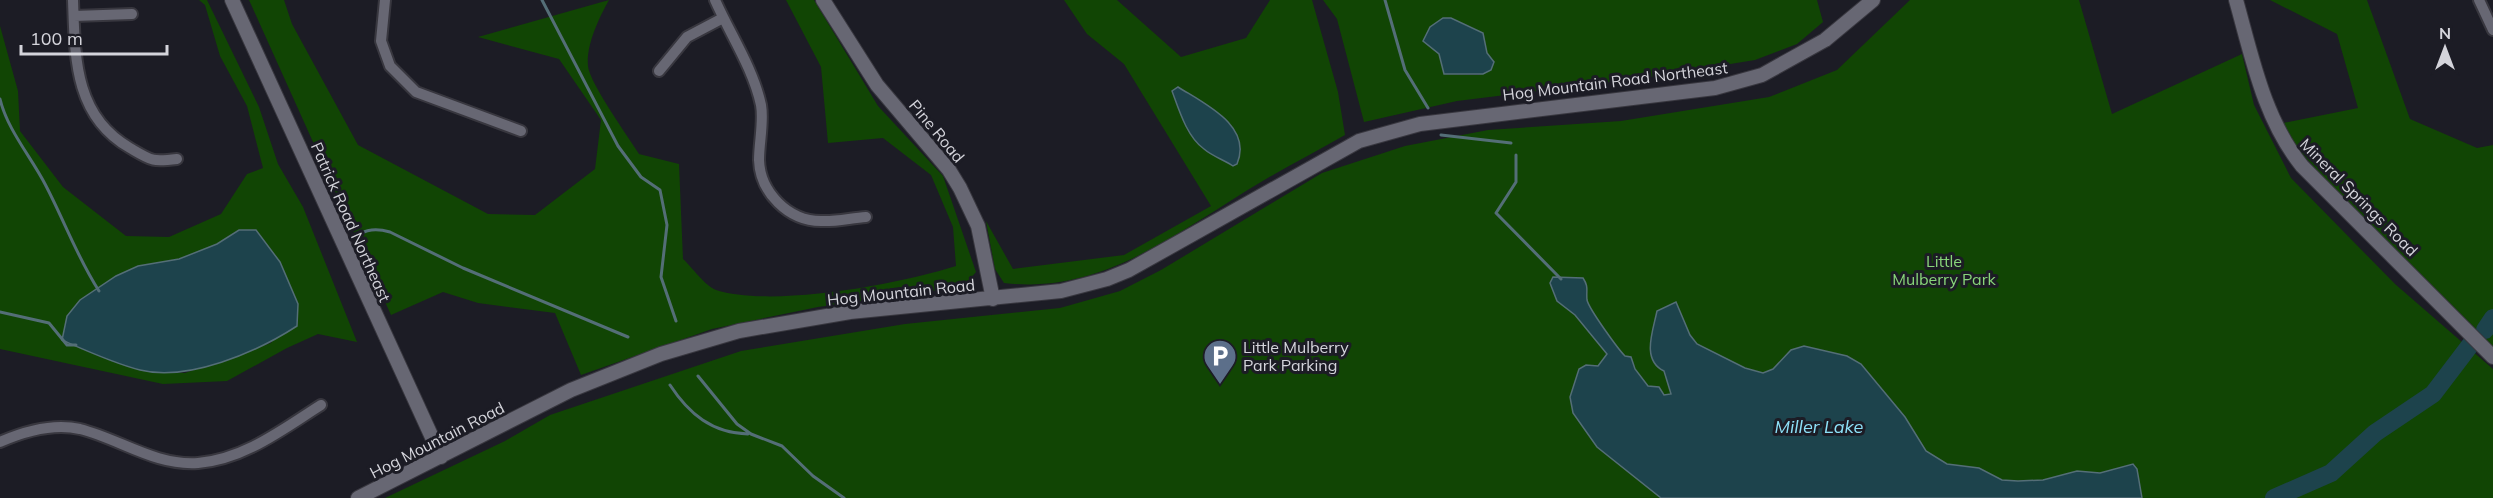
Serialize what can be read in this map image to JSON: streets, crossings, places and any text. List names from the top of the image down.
{
  "streets": {
    "street": [
      "Hog Mountain Road Northeast",
      "Pine Road",
      "Mineral Springs Road",
      "Patrick Road Northeast",
      "Hog Mountain Road"
    ]
  },
  "crossings": [
    ["Hog Mountain Road Northeast", "Hog Mountain Road"],
    ["Pine Road", "Hog Mountain Road"],
    ["Patrick Road Northeast", "Hog Mountain Road"]
  ],
  "water": ["Miller Lake"],
  "parks": ["Little Mulberry Park"],
  "places": {
    "parking": ["Little Mulberry Park Parking"]
  },
  "scale_bar": "100 m",
  "north": "top"
}
